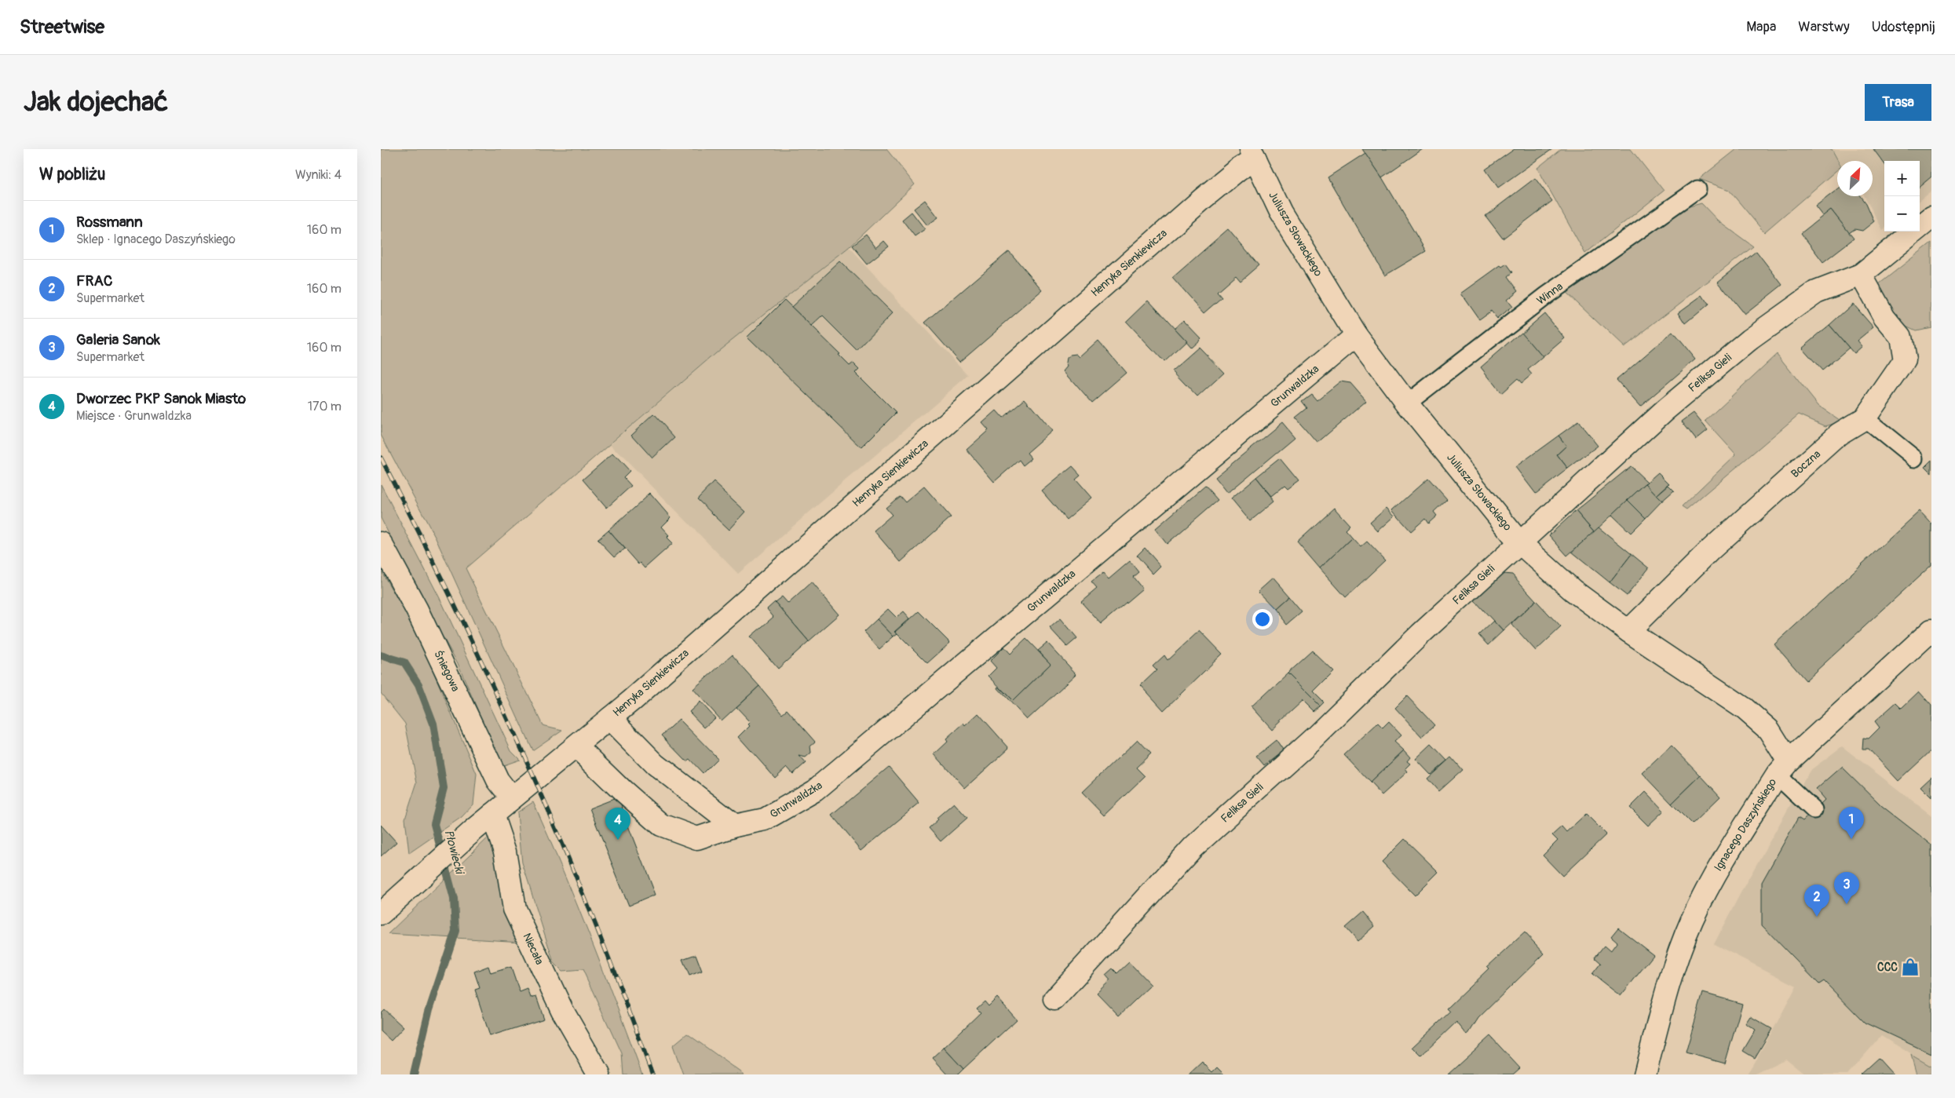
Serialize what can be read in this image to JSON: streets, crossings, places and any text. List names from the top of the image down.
{
  "streets": {
    "street": [
      "Juliusza Słowackiego",
      "Henryka Sienkiewicza",
      "Feliksa Gieli",
      "Grunwaldzka",
      "Boczna",
      "Śniegowa",
      "Ignacego Daszyńskiego",
      "Niecała"
    ],
    "lane": ["Winna"]
  },
  "crossings": [
    ["Juliusza Słowackiego", "Henryka Sienkiewicza"],
    ["Juliusza Słowackiego", "Winna"],
    ["Juliusza Słowackiego", "Feliksa Gieli"],
    ["Juliusza Słowackiego", "Grunwaldzka"],
    ["Juliusza Słowackiego", "Boczna"],
    ["Juliusza Słowackiego", "Ignacego Daszyńskiego"],
    ["Henryka Sienkiewicza", "Grunwaldzka"],
    ["Henryka Sienkiewicza", "Śniegowa"],
    ["Henryka Sienkiewicza", "Niecała"],
    ["Feliksa Gieli", "Boczna"]
  ],
  "water": ["Płowiecki"],
  "places": {
    "shop": ["CCC"]
  },
  "north": "top right",
  "page": {
    "header": "Streetwise",
    "nav": ["Mapa", "Warstwy", "Udostępnij"],
    "buttons": "Trasa",
    "title": "Jak dojechać",
    "heading": ["W pobliżu", "Wyniki: 4"],
    "map_buttons": ["+", "−"],
    "list": [
      {
        "mark": "1",
        "name": "Rossmann",
        "note": "Sklep · Ignacego Daszyńskiego",
        "value": "160 m"
      },
      {
        "mark": "2",
        "name": "FRAC",
        "note": "Supermarket",
        "value": "160 m"
      },
      {
        "mark": "3",
        "name": "Galeria Sanok",
        "note": "Supermarket",
        "value": "160 m"
      },
      {
        "mark": "4",
        "name": "Dworzec PKP Sanok Miasto",
        "note": "Miejsce · Grunwaldzka",
        "value": "170 m"
      }
    ],
    "pins": [
      "1",
      "4",
      "3",
      "2"
    ]
  }
}
